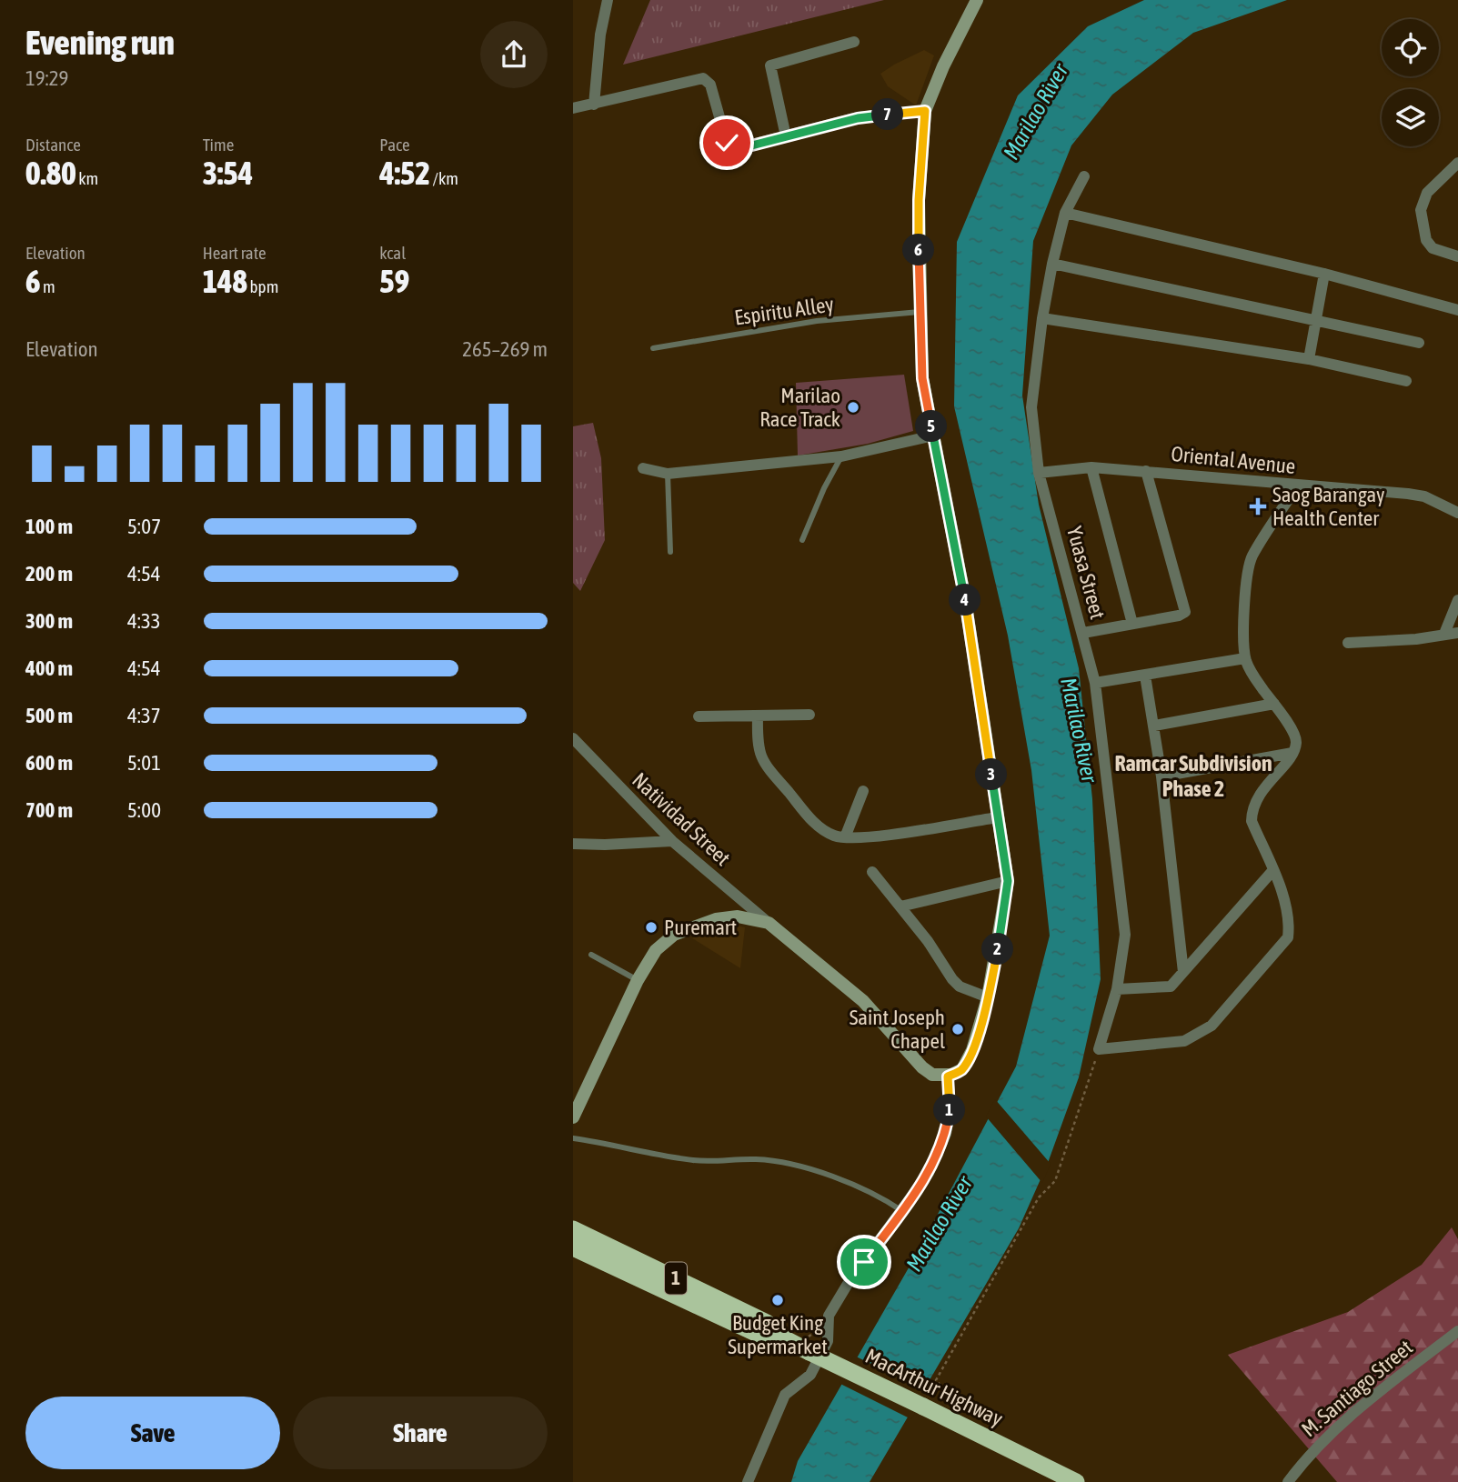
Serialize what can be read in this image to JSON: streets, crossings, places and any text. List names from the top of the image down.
{
  "streets": {
    "highway": ["1", "MacArthur Highway"],
    "street": [
      "Oriental Avenue",
      "Yuasa Street",
      "Natividad Street",
      "M. Santiago Street"
    ],
    "lane": ["Espiritu Alley"]
  },
  "crossings": [
    ["Oriental Avenue", "Yuasa Street"]
  ],
  "districts": ["Ramcar Subdivision Phase 2"],
  "water": ["Marilao River"],
  "places": {
    "other": [
      "Marilao Race Track",
      "Puremart",
      "Saint Joseph Chapel",
      "Budget King Supermarket"
    ],
    "health": ["Saog Barangay Health Center"]
  },
  "page": {
    "heading": ["Evening run", "19:29"],
    "pins": [
      "7",
      "6",
      "5",
      "4",
      "3",
      "2",
      "1"
    ],
    "stats": [
      ["Distance", "0.80 km"],
      ["Time", "3:54"],
      ["Pace", "4:52 /km"],
      ["Elevation", "6 m"],
      ["Heart rate", "148 bpm"],
      ["kcal", "59"]
    ],
    "chart": ["Elevation", "265–269 m"],
    "list": [
      {
        "name": "100 m",
        "note": "5:07"
      },
      {
        "name": "200 m",
        "note": "4:54"
      },
      {
        "name": "300 m",
        "note": "4:33"
      },
      {
        "name": "400 m",
        "note": "4:54"
      },
      {
        "name": "500 m",
        "note": "4:37"
      },
      {
        "name": "600 m",
        "note": "5:01"
      },
      {
        "name": "700 m",
        "note": "5:00"
      }
    ],
    "buttons": ["Save", "Share"]
  }
}
